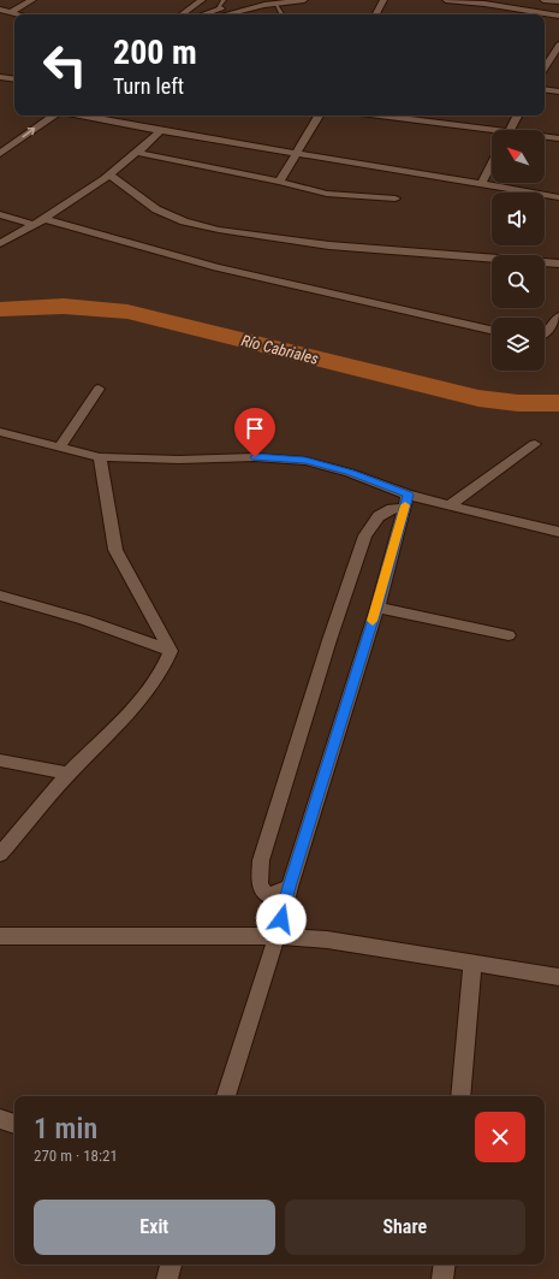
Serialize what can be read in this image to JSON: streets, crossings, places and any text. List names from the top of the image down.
{
  "water": ["Río Cabriales"],
  "north": "top left",
  "page": {
    "turn": ["200 m", "Turn left"],
    "heading": ["1 min", "270 m · 18:21"],
    "buttons": ["Exit", "Share"]
  }
}
